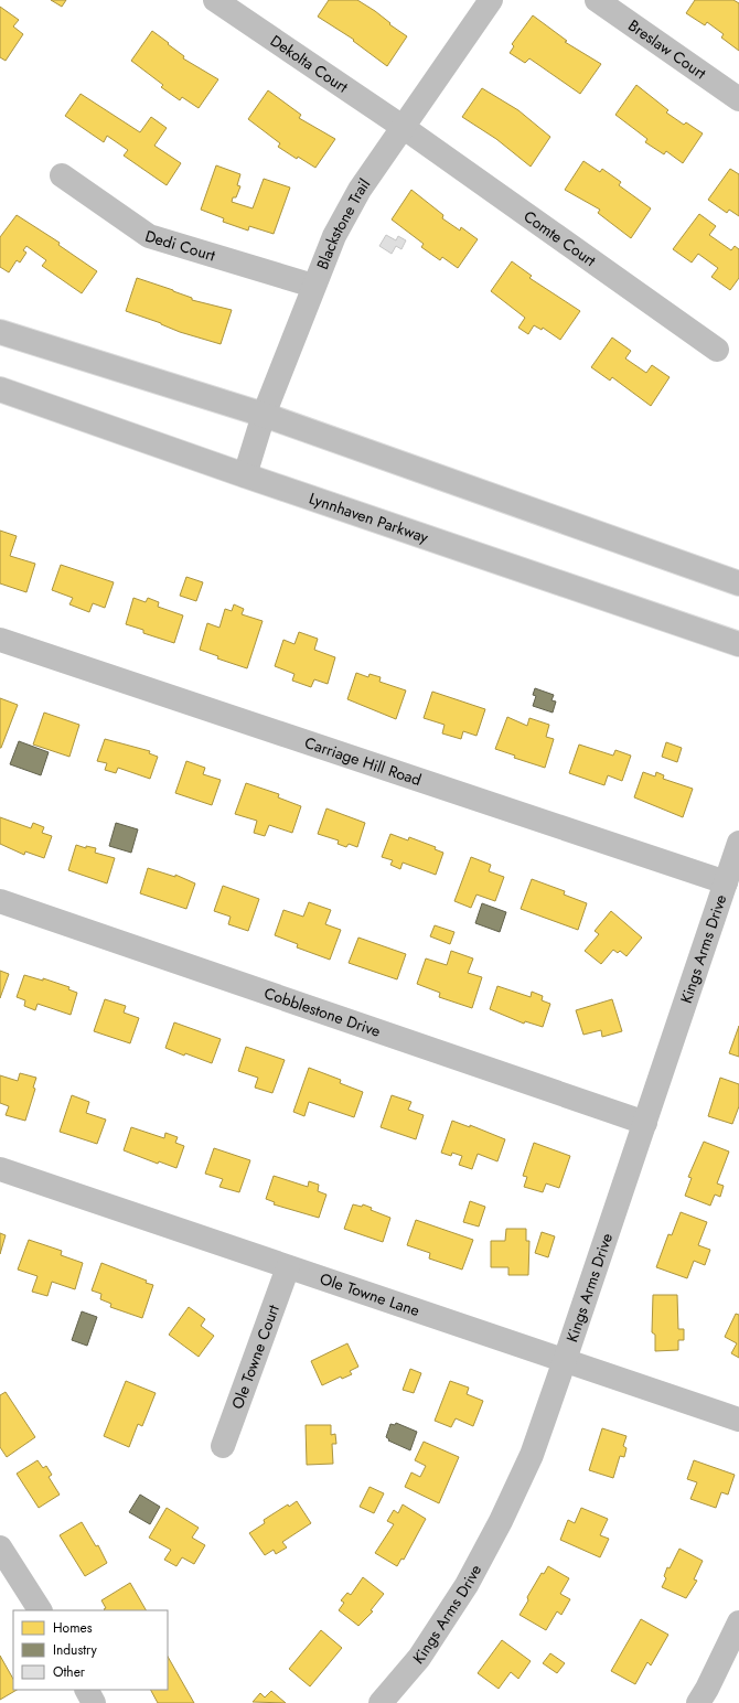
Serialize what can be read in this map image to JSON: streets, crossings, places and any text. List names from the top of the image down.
{
  "streets": {
    "street": [
      "Breslaw Court",
      "Dekolta Court",
      "Blackstone Trail",
      "Comte Court",
      "Dedi Court",
      "Lynnhaven Parkway",
      "Carriage Hill Road",
      "Kings Arms Drive",
      "Cobblestone Drive",
      "Ole Towne Lane",
      "Ole Towne Court"
    ]
  },
  "crossings": [
    ["Dekolta Court", "Blackstone Trail"],
    ["Dekolta Court", "Comte Court"],
    ["Blackstone Trail", "Comte Court"],
    ["Blackstone Trail", "Dedi Court"],
    ["Blackstone Trail", "Lynnhaven Parkway"],
    ["Carriage Hill Road", "Kings Arms Drive"],
    ["Kings Arms Drive", "Cobblestone Drive"],
    ["Kings Arms Drive", "Ole Towne Lane"],
    ["Ole Towne Lane", "Ole Towne Court"]
  ],
  "legend": ["Homes", "Industry", "Other"]
}
